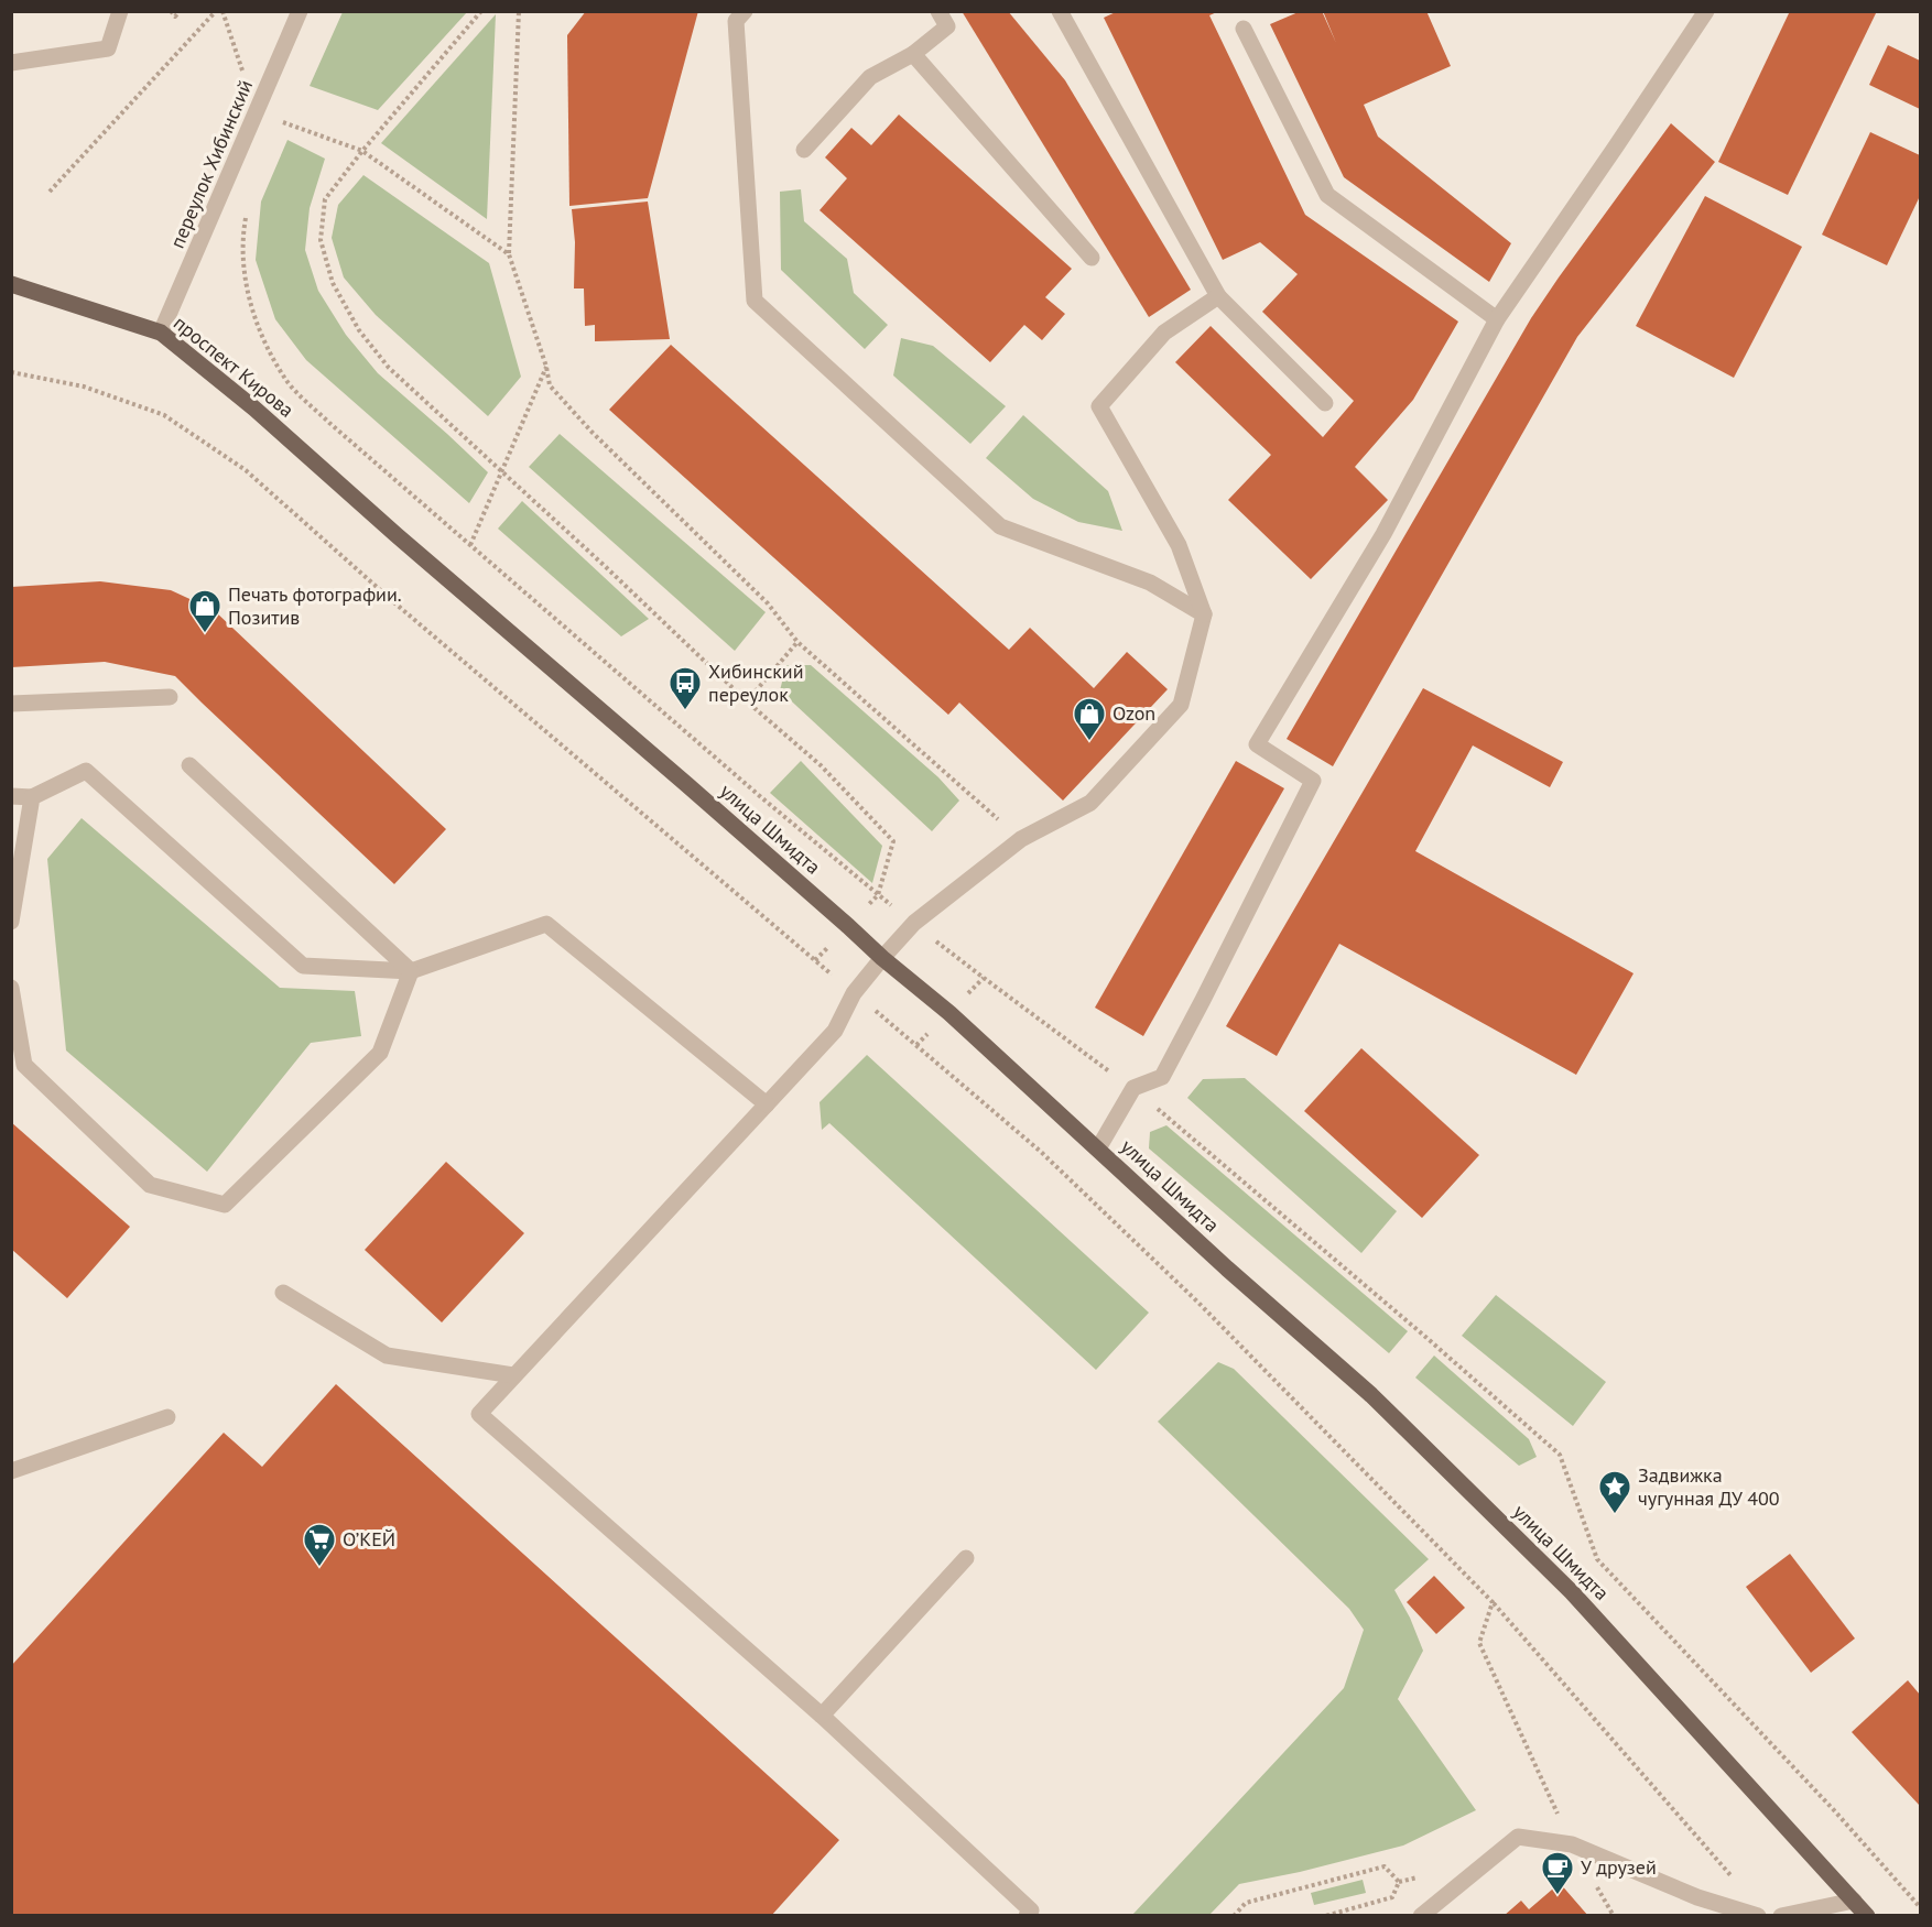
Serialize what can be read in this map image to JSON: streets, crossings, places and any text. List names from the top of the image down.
{
  "streets": {
    "main road": ["проспект Кирова", "улица Шмидта"],
    "street": ["переулок Хибинский"]
  },
  "crossings": [
    ["переулок Хибинский", "проспект Кирова"],
    ["проспект Кирова", "улица Шмидта"]
  ],
  "places": {
    "shop": ["Печать фотографии. Позитив", "Ozon"],
    "bus stop": ["Хибинский переулок"],
    "place": ["Задвижка чугунная ДУ 400"],
    "supermarket": ["О’КЕЙ"],
    "cafe": ["У друзей"]
  }
}
